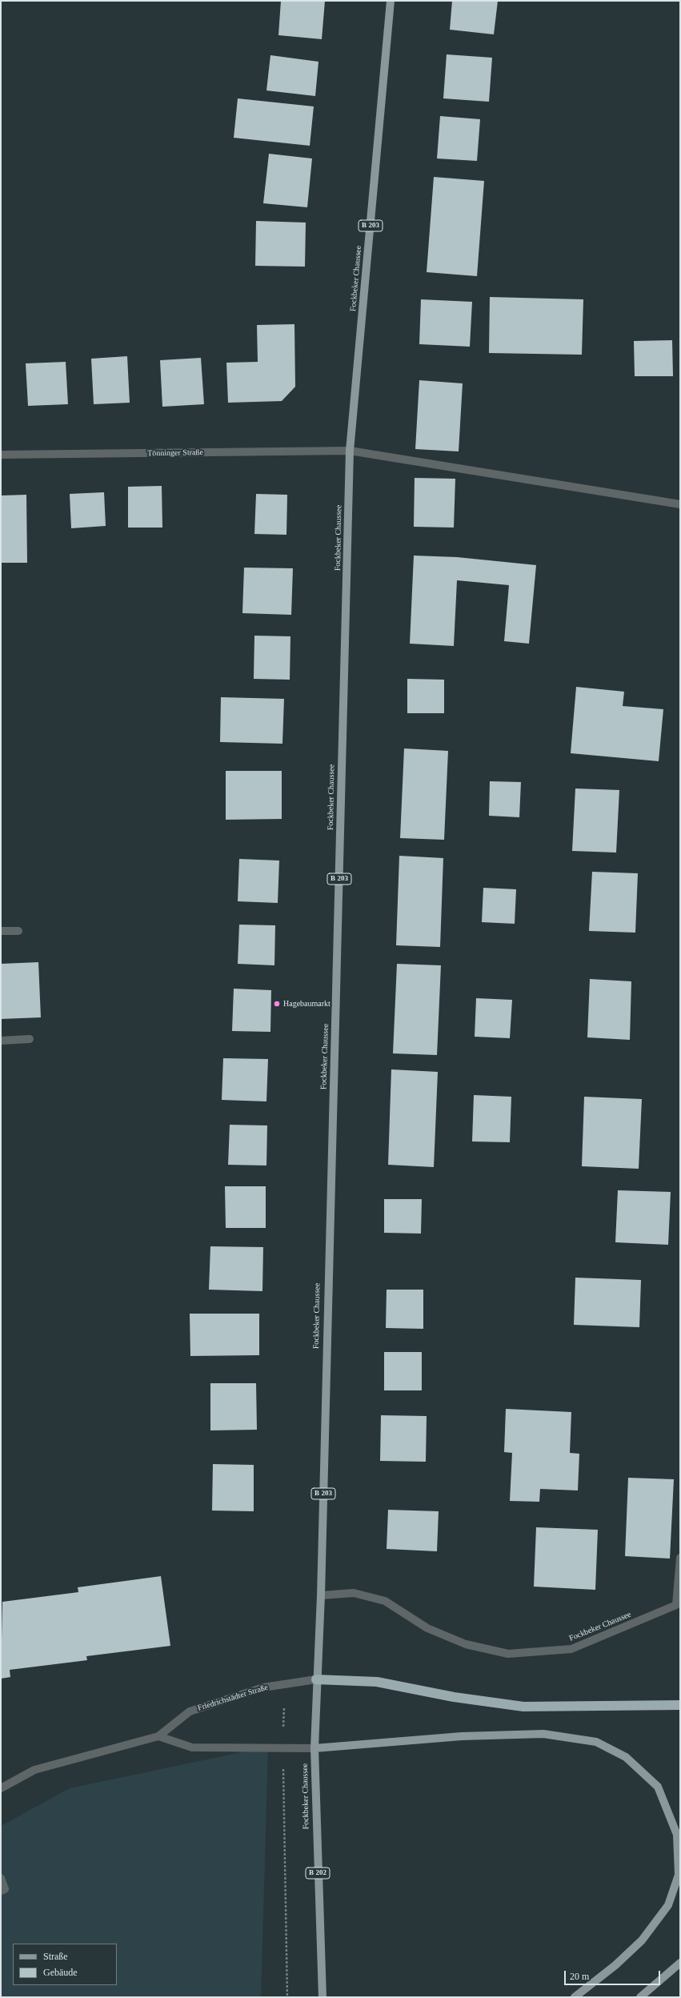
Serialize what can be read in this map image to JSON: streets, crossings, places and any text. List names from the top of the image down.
{
  "streets": {
    "main road": ["B 203", "Fockbeker Chaussee", "B 202"],
    "street": ["Tönninger Straße", "Friedrichstädter Straße"]
  },
  "crossings": [
    ["Fockbeker Chaussee", "Tönninger Straße"],
    ["Fockbeker Chaussee", "Friedrichstädter Straße"]
  ],
  "places": ["Hagebaumarkt"],
  "legend": ["Straße", "Gebäude"],
  "scale_bar": "20 m"
}
